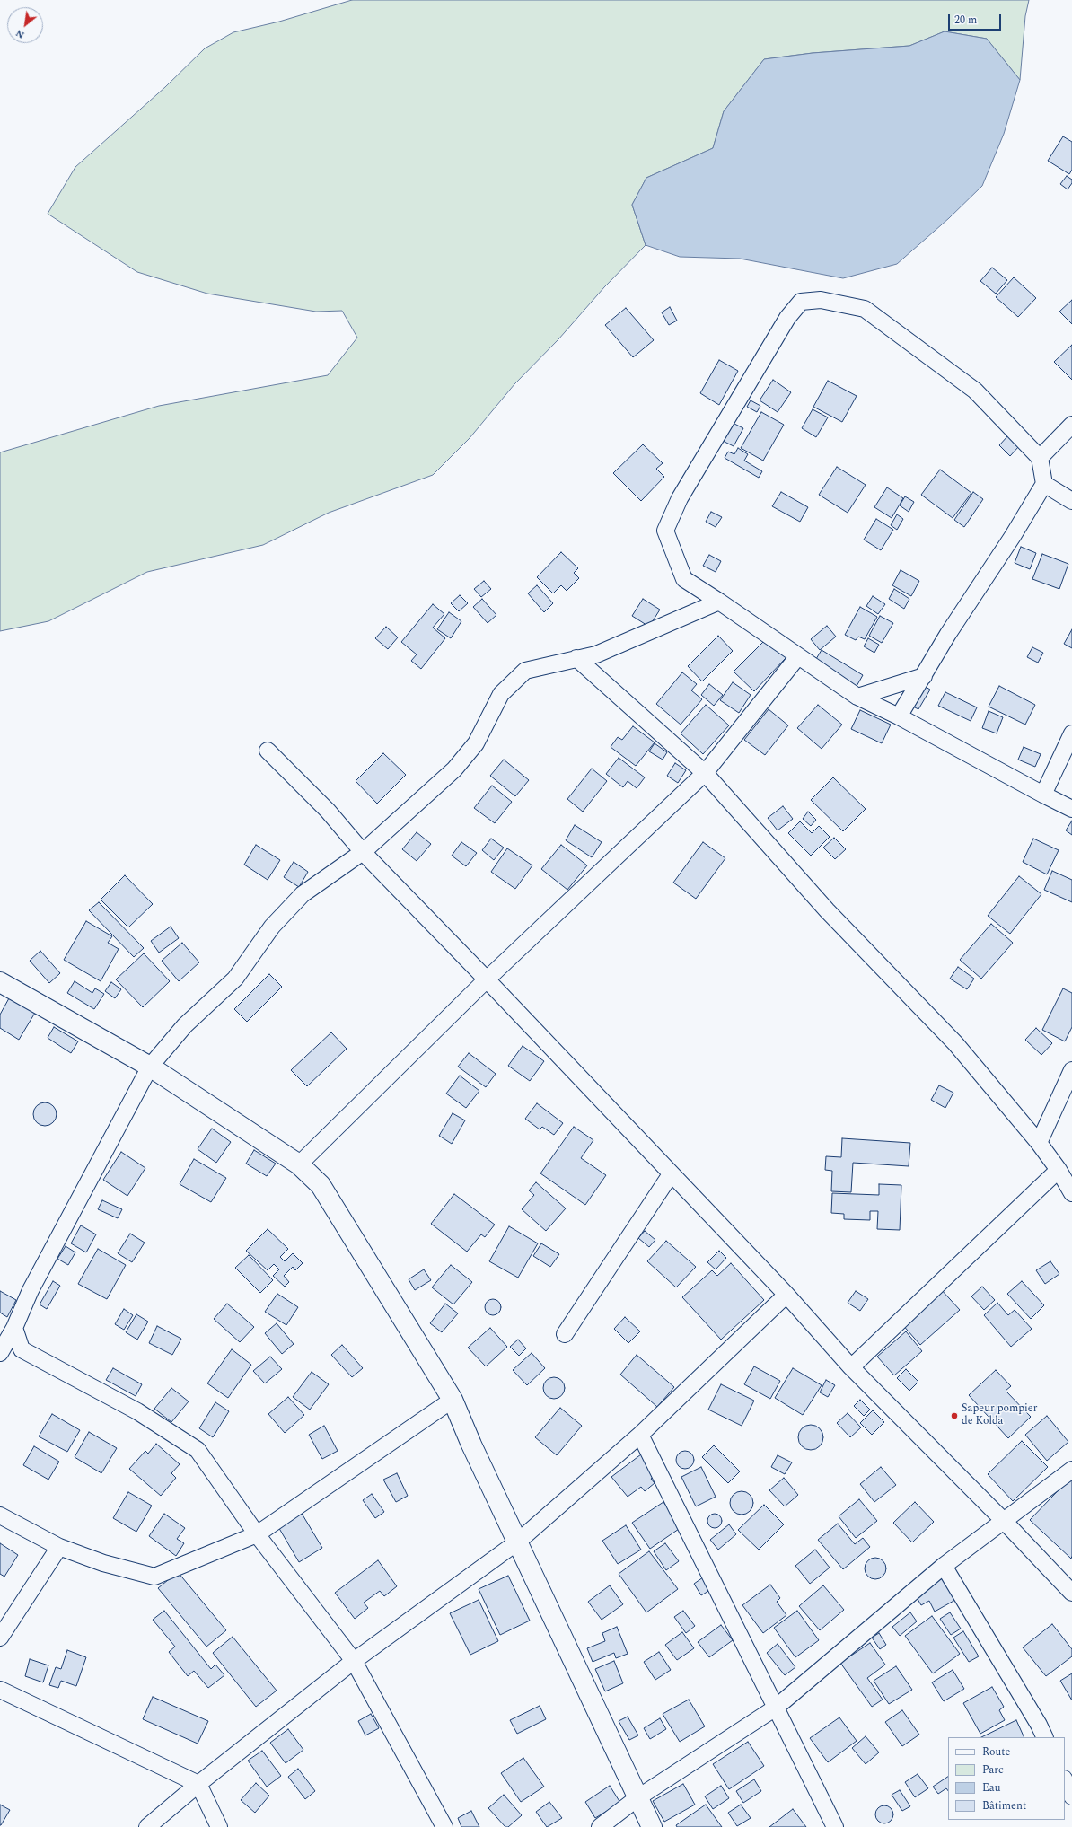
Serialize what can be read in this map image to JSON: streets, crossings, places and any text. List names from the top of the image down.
{
  "places": ["Sapeur pompier de Kolda"],
  "legend": [
    "Route",
    "Parc",
    "Eau",
    "Bâtiment"
  ],
  "scale_bar": "20 m",
  "north": "bottom left"
}
